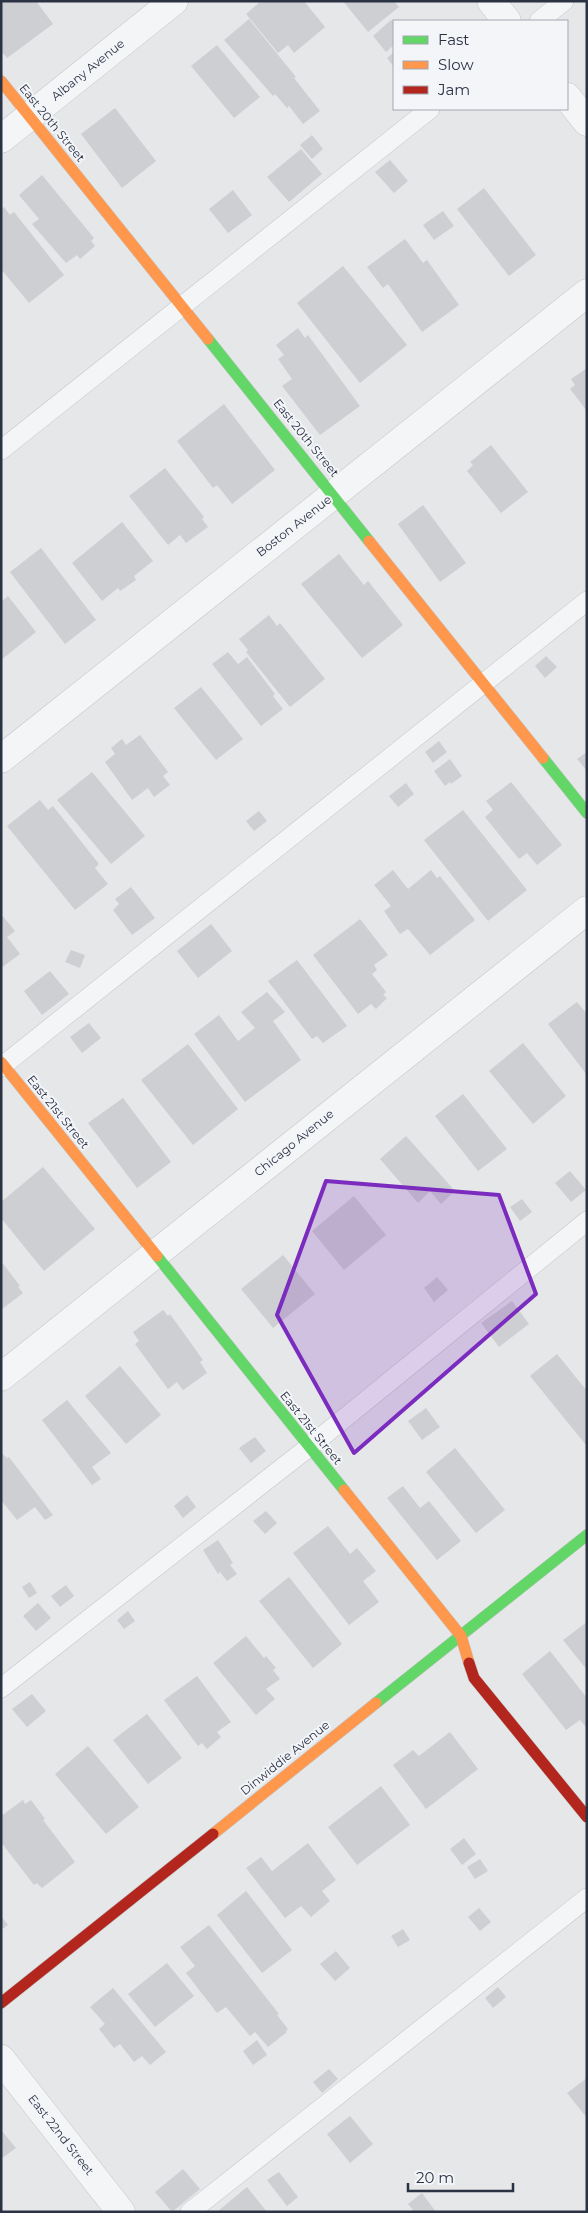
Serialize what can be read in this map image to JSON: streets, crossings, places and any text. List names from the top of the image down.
{
  "streets": {
    "street": [
      "Albany Avenue",
      "East 20th Street",
      "Boston Avenue",
      "East 21st Street",
      "Chicago Avenue",
      "Dinwiddie Avenue",
      "East 22nd Street"
    ]
  },
  "crossings": [
    ["Albany Avenue", "East 20th Street"],
    ["East 20th Street", "Boston Avenue"],
    ["East 21st Street", "Chicago Avenue"],
    ["East 21st Street", "Dinwiddie Avenue"]
  ],
  "legend": ["Fast", "Slow", "Jam"],
  "scale_bar": "20 m"
}
